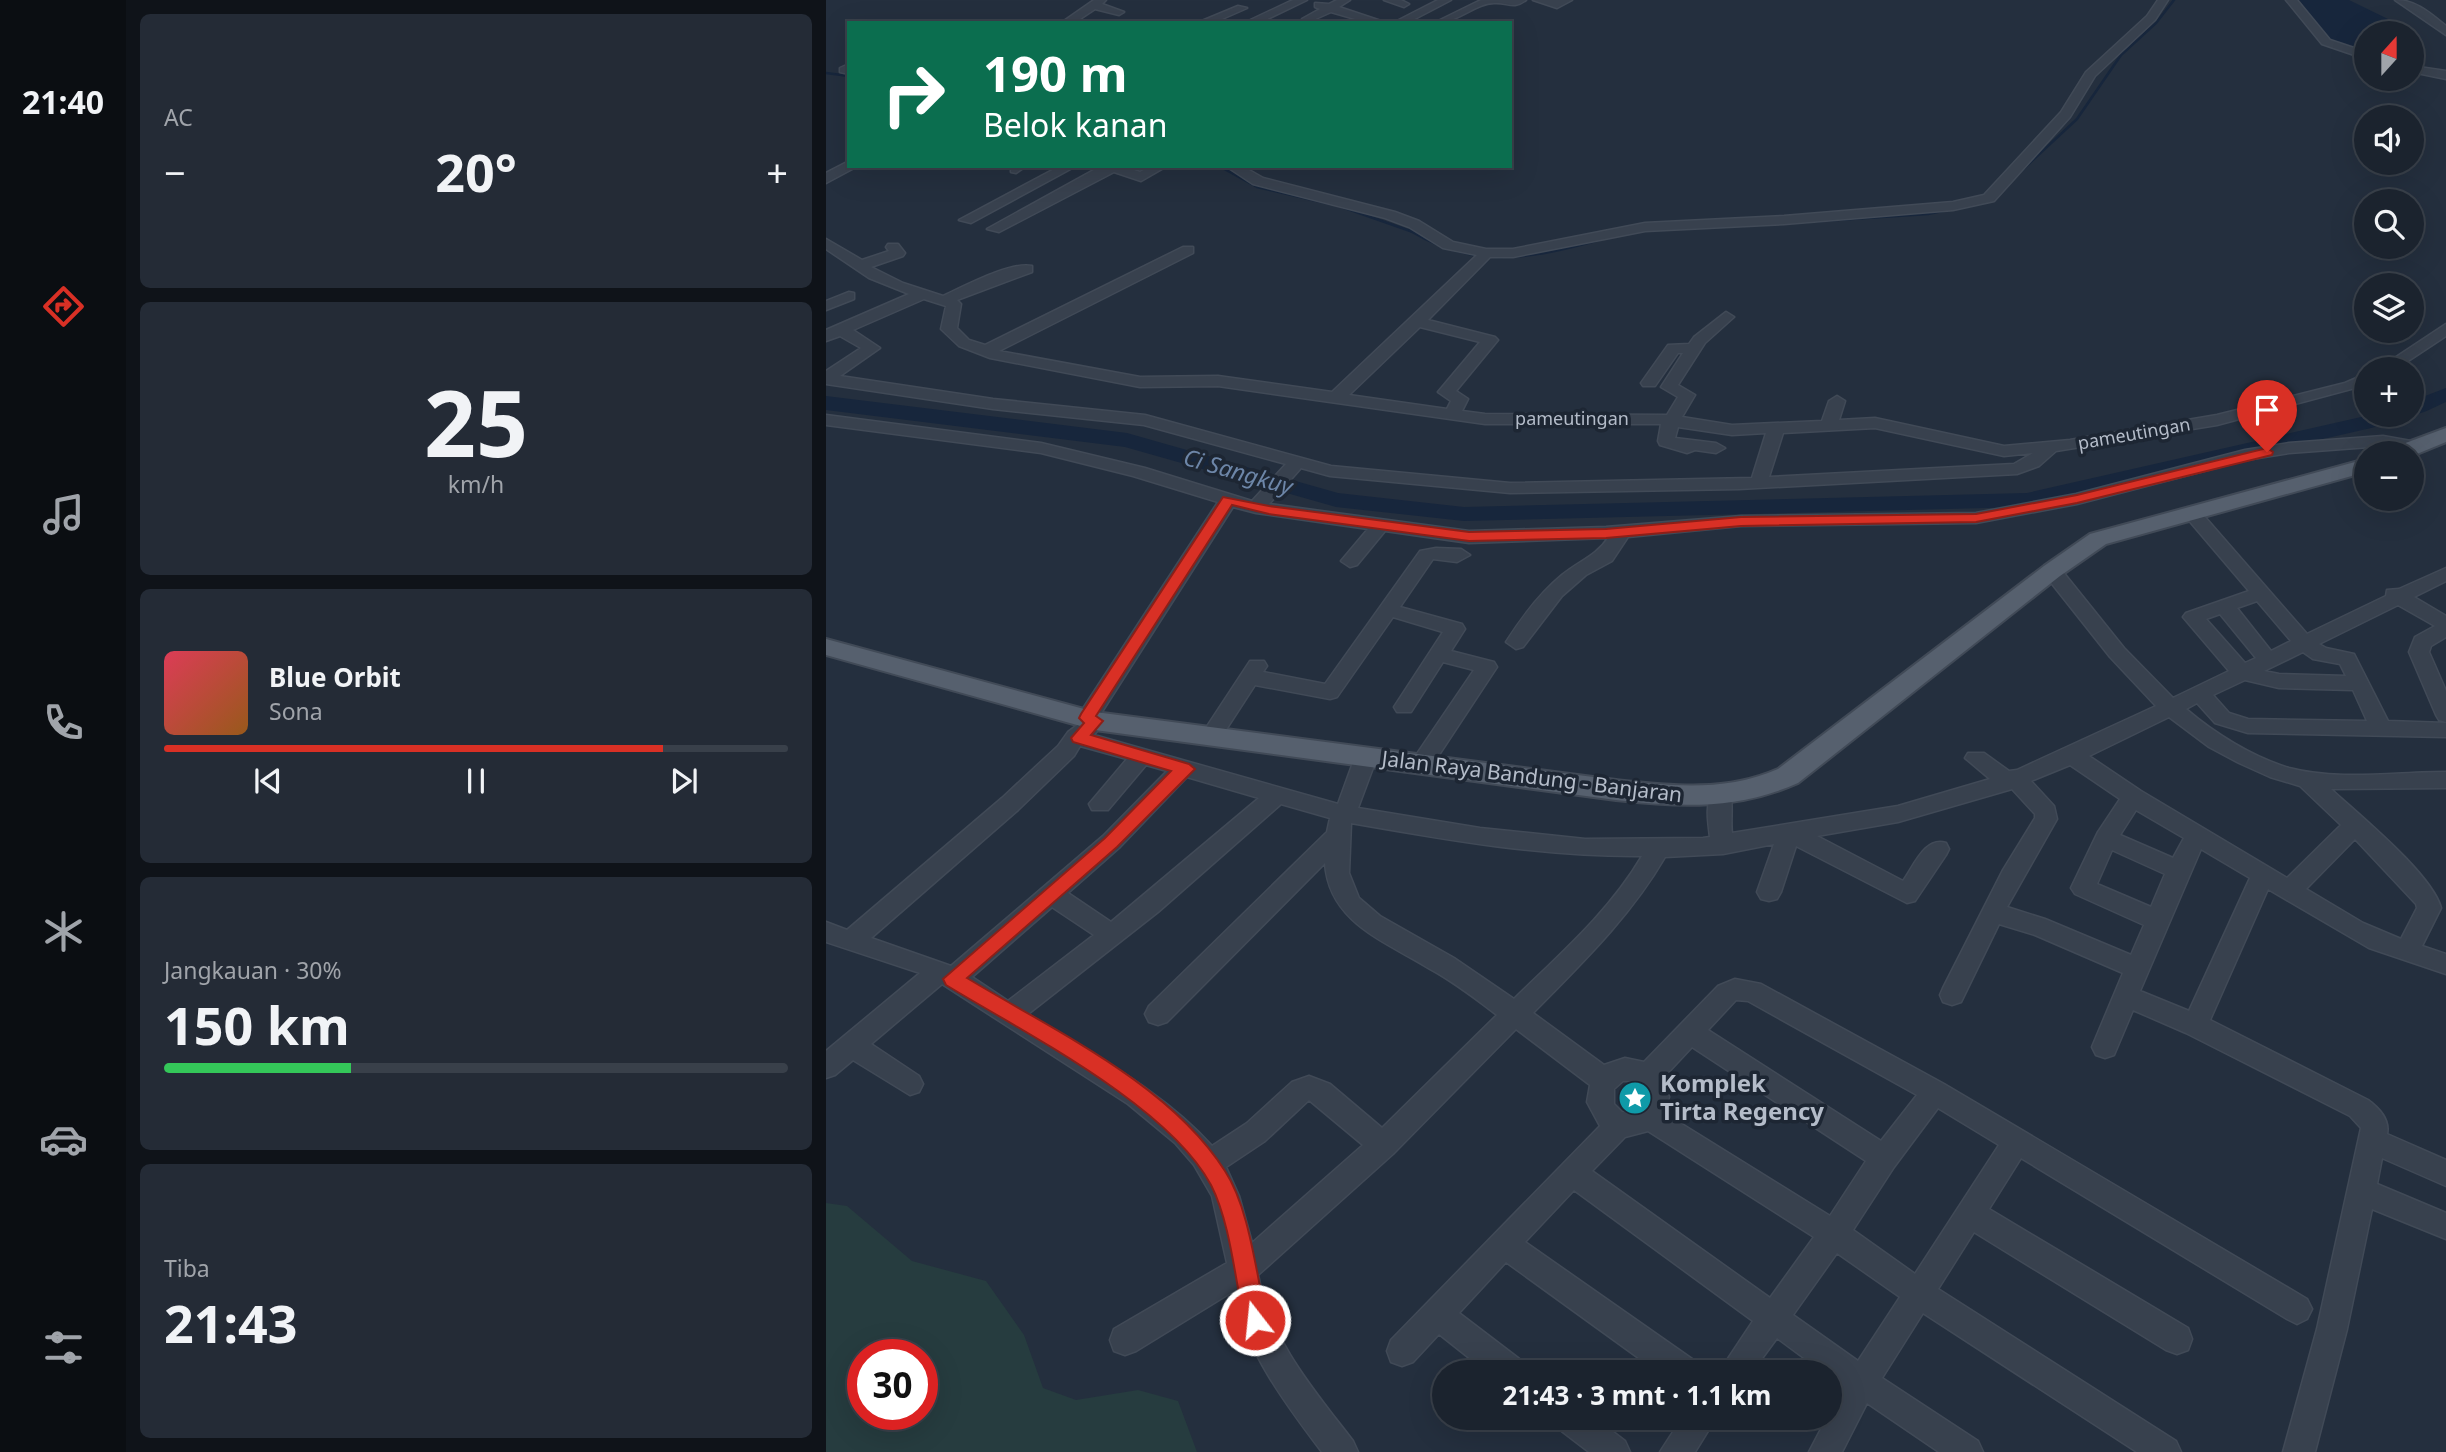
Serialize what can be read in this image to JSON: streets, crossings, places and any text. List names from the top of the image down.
{
  "streets": {
    "main road": ["Jalan Raya Bandung - Banjaran"],
    "street": ["pameutingan"]
  },
  "water": ["Ci Sangkuy"],
  "places": {
    "place": ["Komplek Tirta Regency"]
  },
  "north": "top",
  "page": {
    "tabs": "21:40",
    "tile": [
      "AC",
      ["25", "km/h"],
      ["Jangkauan · 30%", "150 km"],
      ["Tiba", "21:43"]
    ],
    "map_buttons": ["+", "−"],
    "turn": ["190 m", "Belok kanan"],
    "heat": ["−", "20°", "+"],
    "song": ["Blue Orbit", "Sona"],
    "limit": "30",
    "trip": "21:43 · 3 mnt · 1.1 km"
  }
}
